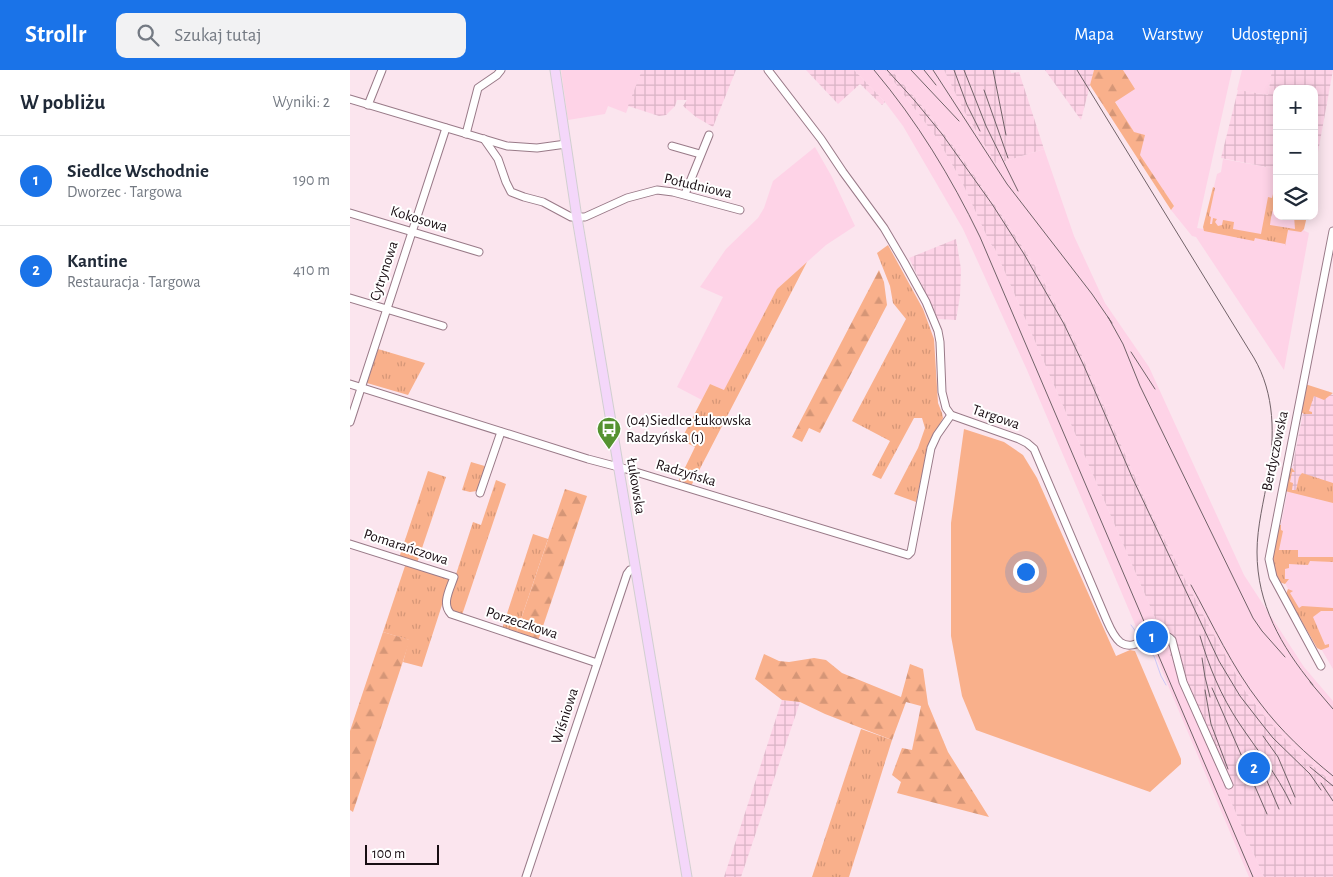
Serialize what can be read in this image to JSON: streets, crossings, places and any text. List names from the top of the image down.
{
  "streets": {
    "main road": ["Łukowska"],
    "street": [
      "Południowa",
      "Kokosowa",
      "Cytrynowa",
      "Targowa",
      "Berdyczowska",
      "Radzyńska",
      "Pomarańczowa",
      "Porzeczkowa",
      "Wiśniowa"
    ]
  },
  "crossings": [
    ["Południowa", "Łukowska"],
    ["Kokosowa", "Cytrynowa"],
    ["Cytrynowa", "Radzyńska"],
    ["Targowa", "Radzyńska"],
    ["Radzyńska", "Łukowska"],
    ["Łukowska", "Wiśniowa"],
    ["Pomarańczowa", "Porzeczkowa"],
    ["Porzeczkowa", "Wiśniowa"]
  ],
  "places": {
    "bus stop": ["(04)Siedlce Łukowska Radzyńska (1)"]
  },
  "scale_bar": "100 m",
  "page": {
    "header": "Strollr",
    "search": "Szukaj tutaj",
    "nav": ["Mapa", "Warstwy", "Udostępnij"],
    "heading": ["W pobliżu", "Wyniki: 2"],
    "map_buttons": ["+", "−"],
    "list": [
      {
        "mark": "1",
        "name": "Siedlce Wschodnie",
        "note": "Dworzec · Targowa",
        "value": "190 m"
      },
      {
        "mark": "2",
        "name": "Kantine",
        "note": "Restauracja · Targowa",
        "value": "410 m"
      }
    ],
    "pins": ["1", "2"],
    "scale": "100 m"
  }
}
